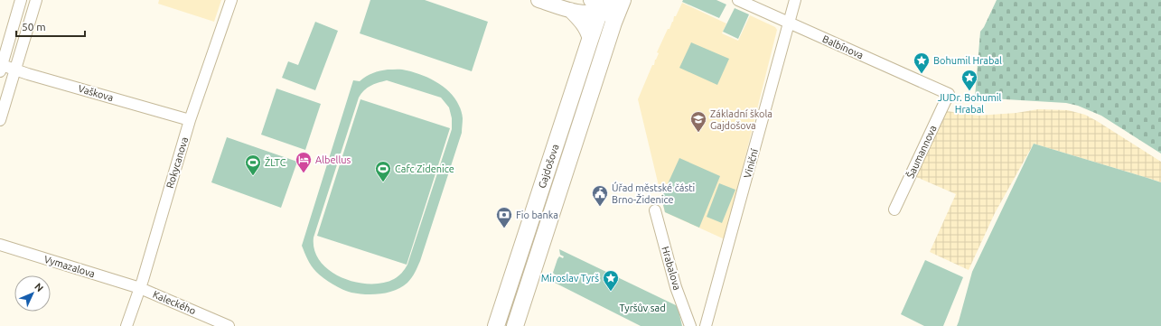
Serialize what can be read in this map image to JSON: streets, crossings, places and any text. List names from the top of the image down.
{
  "streets": {
    "main road": ["Gajdošova"],
    "street": [
      "Balbínova",
      "Vaškova",
      "Šaumannova",
      "Rokycanova",
      "Viniční",
      "Vymazalova",
      "Hrabalova",
      "Kaleckého"
    ]
  },
  "crossings": [
    ["Balbínova", "Šaumannova"],
    ["Balbínova", "Viniční"],
    ["Vaškova", "Rokycanova"],
    ["Rokycanova", "Vymazalova"],
    ["Rokycanova", "Kaleckého"],
    ["Vymazalova", "Kaleckého"]
  ],
  "parks": ["Tyršův sad"],
  "places": {
    "place": ["Bohumil Hrabal", "JUDr. Bohumil Hrabal", "Miroslav Tyrš"],
    "school or university": ["Základní škola Gajdošova"],
    "hotel": ["Albellus"],
    "sports": ["ŽLTC", "Cafc Zidenice"],
    "public building": ["Úřad městské části Brno-Židenice"],
    "bank": ["Fio banka"]
  },
  "scale_bar": "50 m",
  "north": "top right"
}
